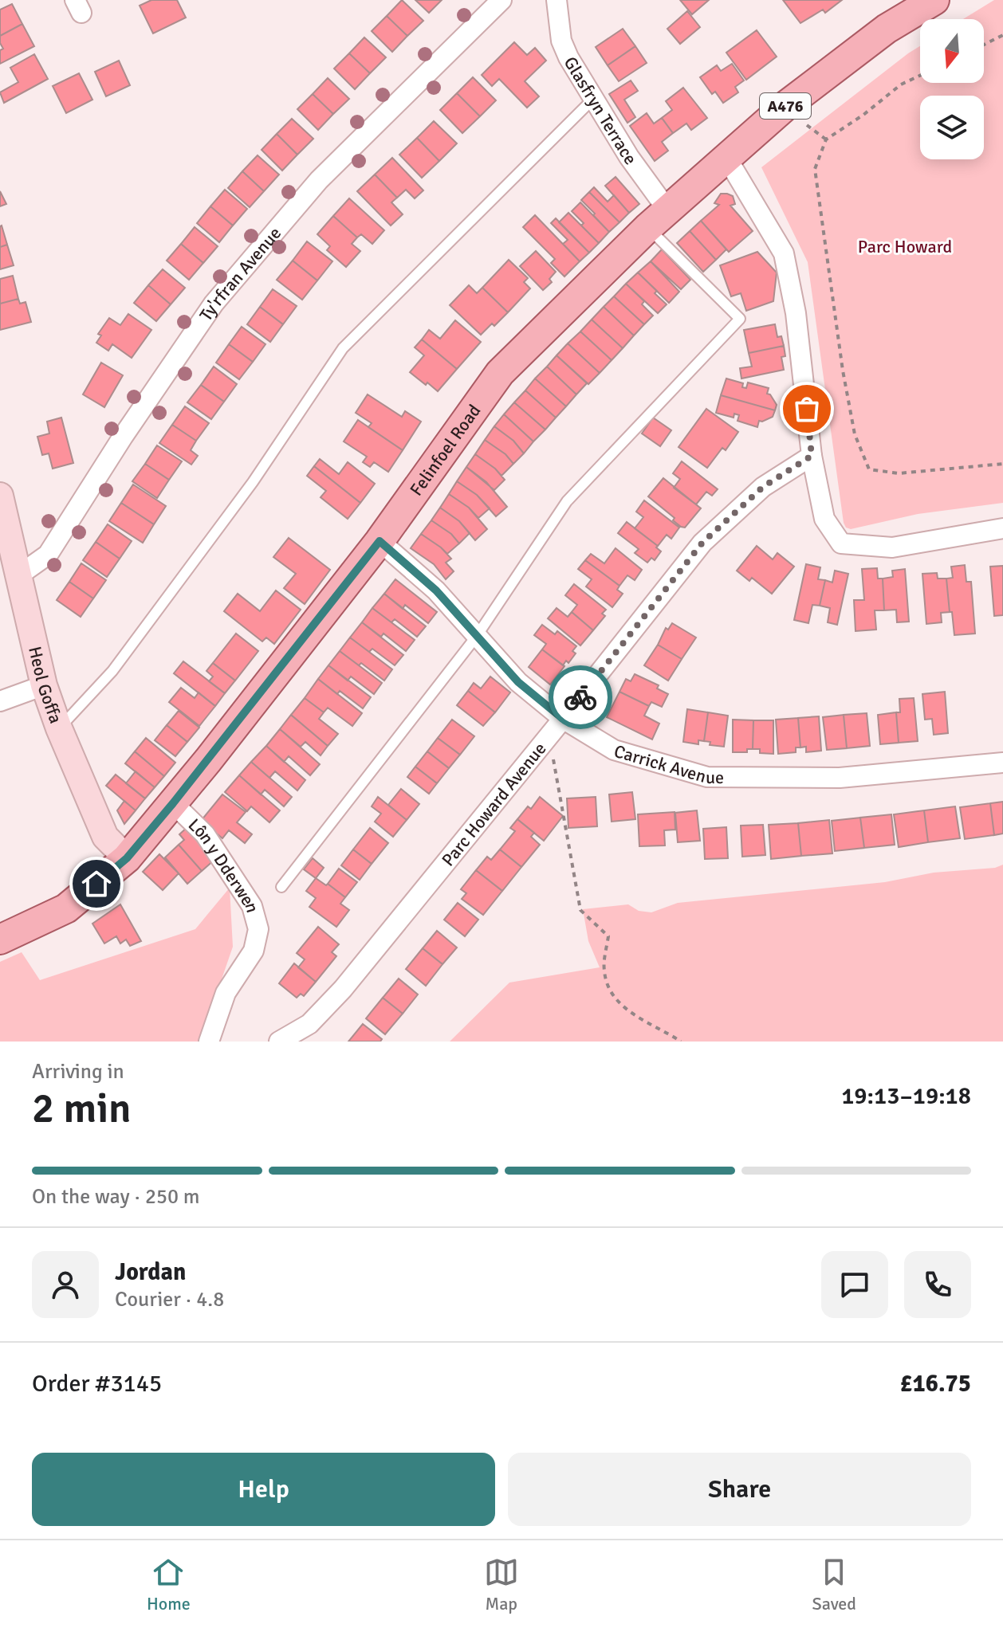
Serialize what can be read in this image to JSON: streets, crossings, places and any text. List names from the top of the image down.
{
  "streets": {
    "main road": ["A476", "Felinfoel Road"],
    "street": [
      "Glasfryn Terrace",
      "Ty'rfran Avenue",
      "Heol Goffa",
      "Carrick Avenue",
      "Parc Howard Avenue",
      "Lôn y Dderwen"
    ]
  },
  "crossings": [
    ["Glasfryn Terrace", "Felinfoel Road"],
    ["Ty'rfran Avenue", "Heol Goffa"],
    ["Felinfoel Road", "Heol Goffa"],
    ["Felinfoel Road", "Carrick Avenue"],
    ["Felinfoel Road", "Lôn y Dderwen"],
    ["Carrick Avenue", "Parc Howard Avenue"]
  ],
  "parks": ["Parc Howard"],
  "north": "bottom",
  "page": {
    "heading": ["2 min", "Arriving in", "19:13–19:18"],
    "panel": [
      "Jordan",
      "Courier · 4.8",
      "Order #3145",
      "£16.75"
    ],
    "bar": "On the way · 250 m",
    "buttons": ["Help", "Share"],
    "tabs": ["Home", "Map", "Saved"]
  }
}
